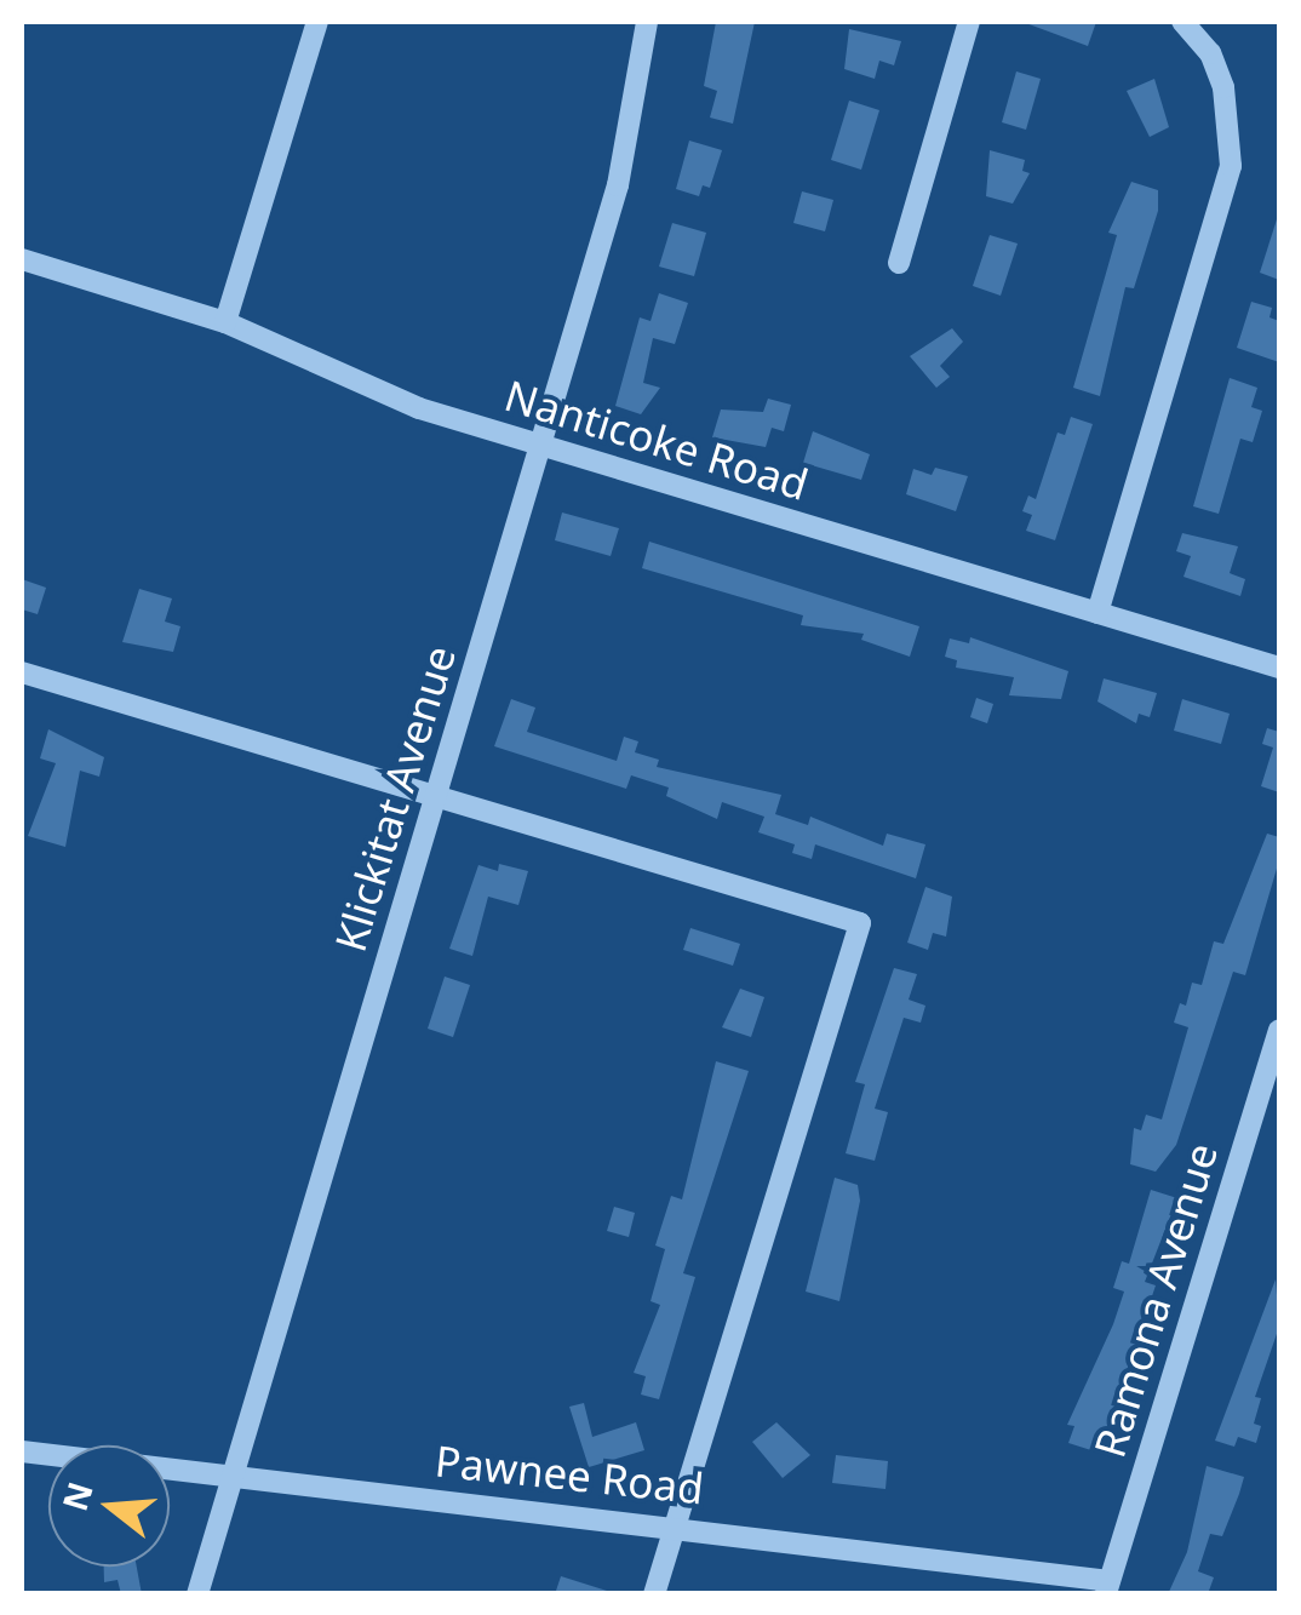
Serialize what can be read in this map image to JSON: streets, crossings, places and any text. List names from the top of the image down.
{
  "streets": {
    "street": [
      "Nanticoke Road",
      "Klickitat Avenue",
      "Ramona Avenue",
      "Pawnee Road"
    ]
  },
  "crossings": [
    ["Nanticoke Road", "Klickitat Avenue"],
    ["Klickitat Avenue", "Pawnee Road"],
    ["Ramona Avenue", "Pawnee Road"]
  ],
  "north": "left"
}
